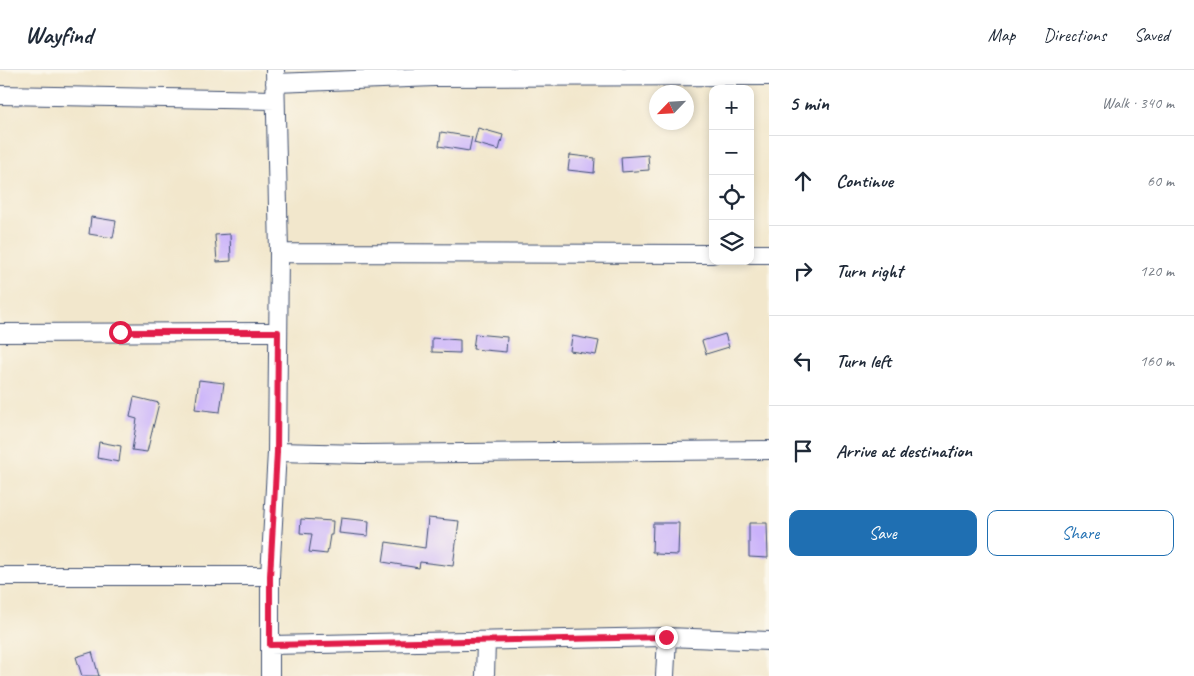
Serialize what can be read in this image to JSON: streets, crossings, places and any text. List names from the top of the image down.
{
  "north": "bottom left",
  "page": {
    "header": "Wayfind",
    "nav": ["Map", "Directions", "Saved"],
    "heading": ["5 min", "Walk · 340 m"],
    "map_buttons": ["+", "−"],
    "list": [
      ["Continue", "60 m"],
      ["Turn right", "120 m"],
      ["Turn left", "160 m"],
      "Arrive at destination"
    ],
    "buttons": ["Save", "Share"]
  }
}
